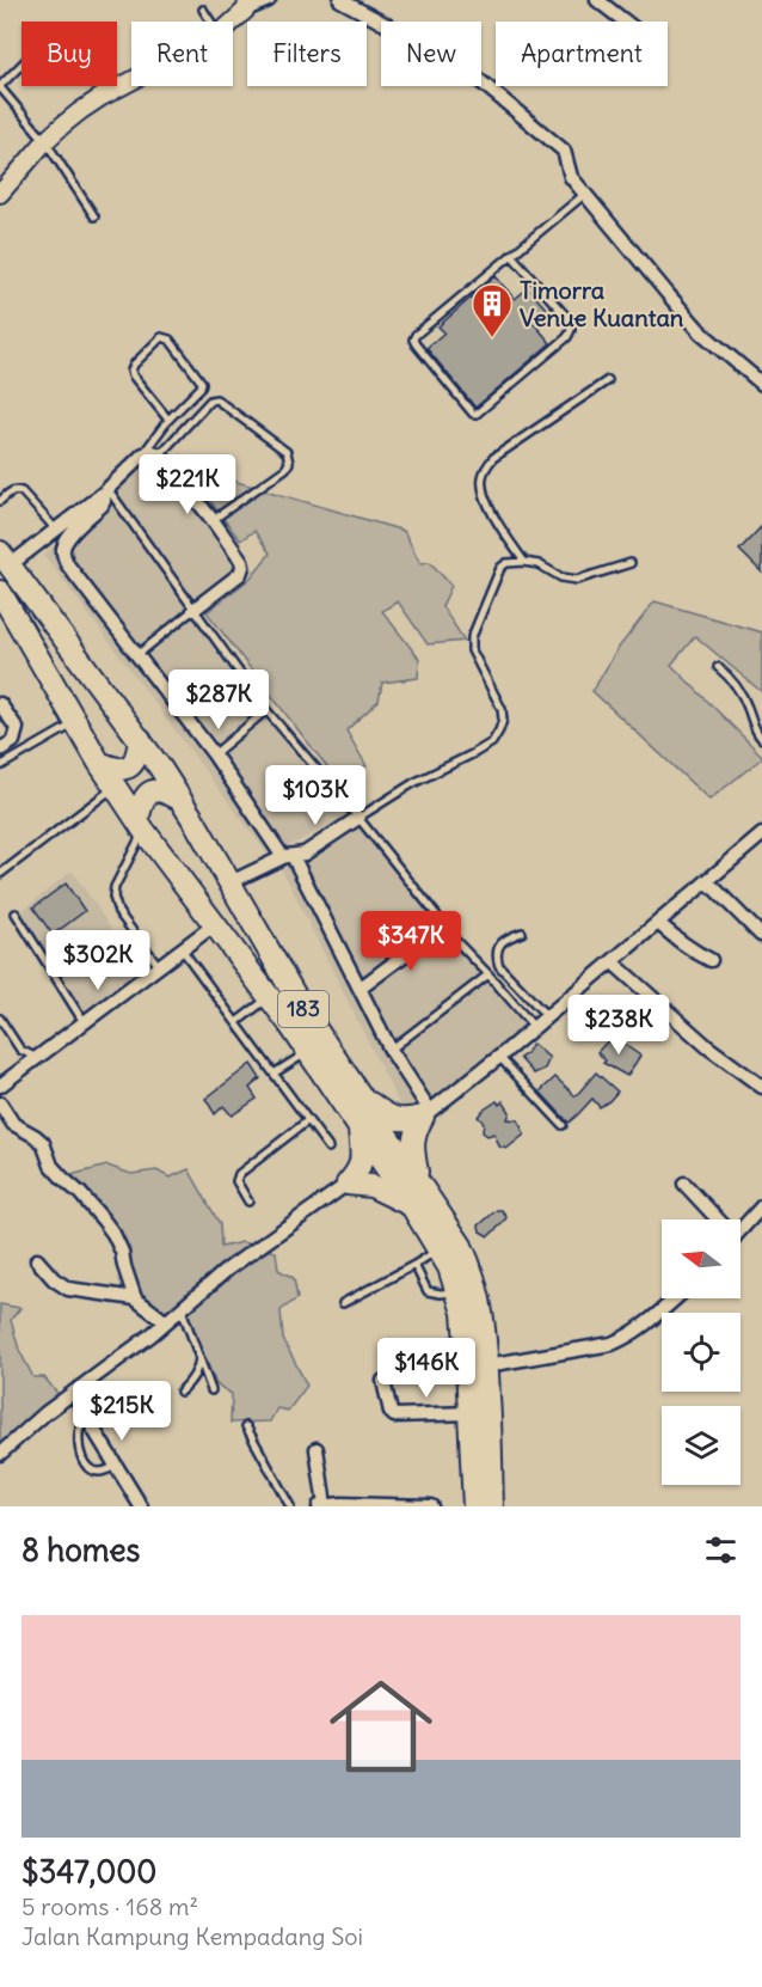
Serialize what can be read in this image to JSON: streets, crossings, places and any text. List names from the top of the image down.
{
  "streets": {
    "highway": ["183"]
  },
  "places": {
    "building": ["Timorra Venue Kuantan"]
  },
  "north": "left",
  "page": {
    "chip": [
      "Buy",
      "Rent",
      "Filters",
      "New",
      "Apartment"
    ],
    "price": [
      "$221K",
      "$287K",
      "$103K",
      "$347K",
      "$302K",
      "$238K",
      "$146K",
      "$215K"
    ],
    "heading": "8 homes",
    "list": [
      {
        "name": "$347,000",
        "note": "5 rooms · 168 m² · Jalan Kampung Kempadang Soi"
      }
    ]
  }
}
